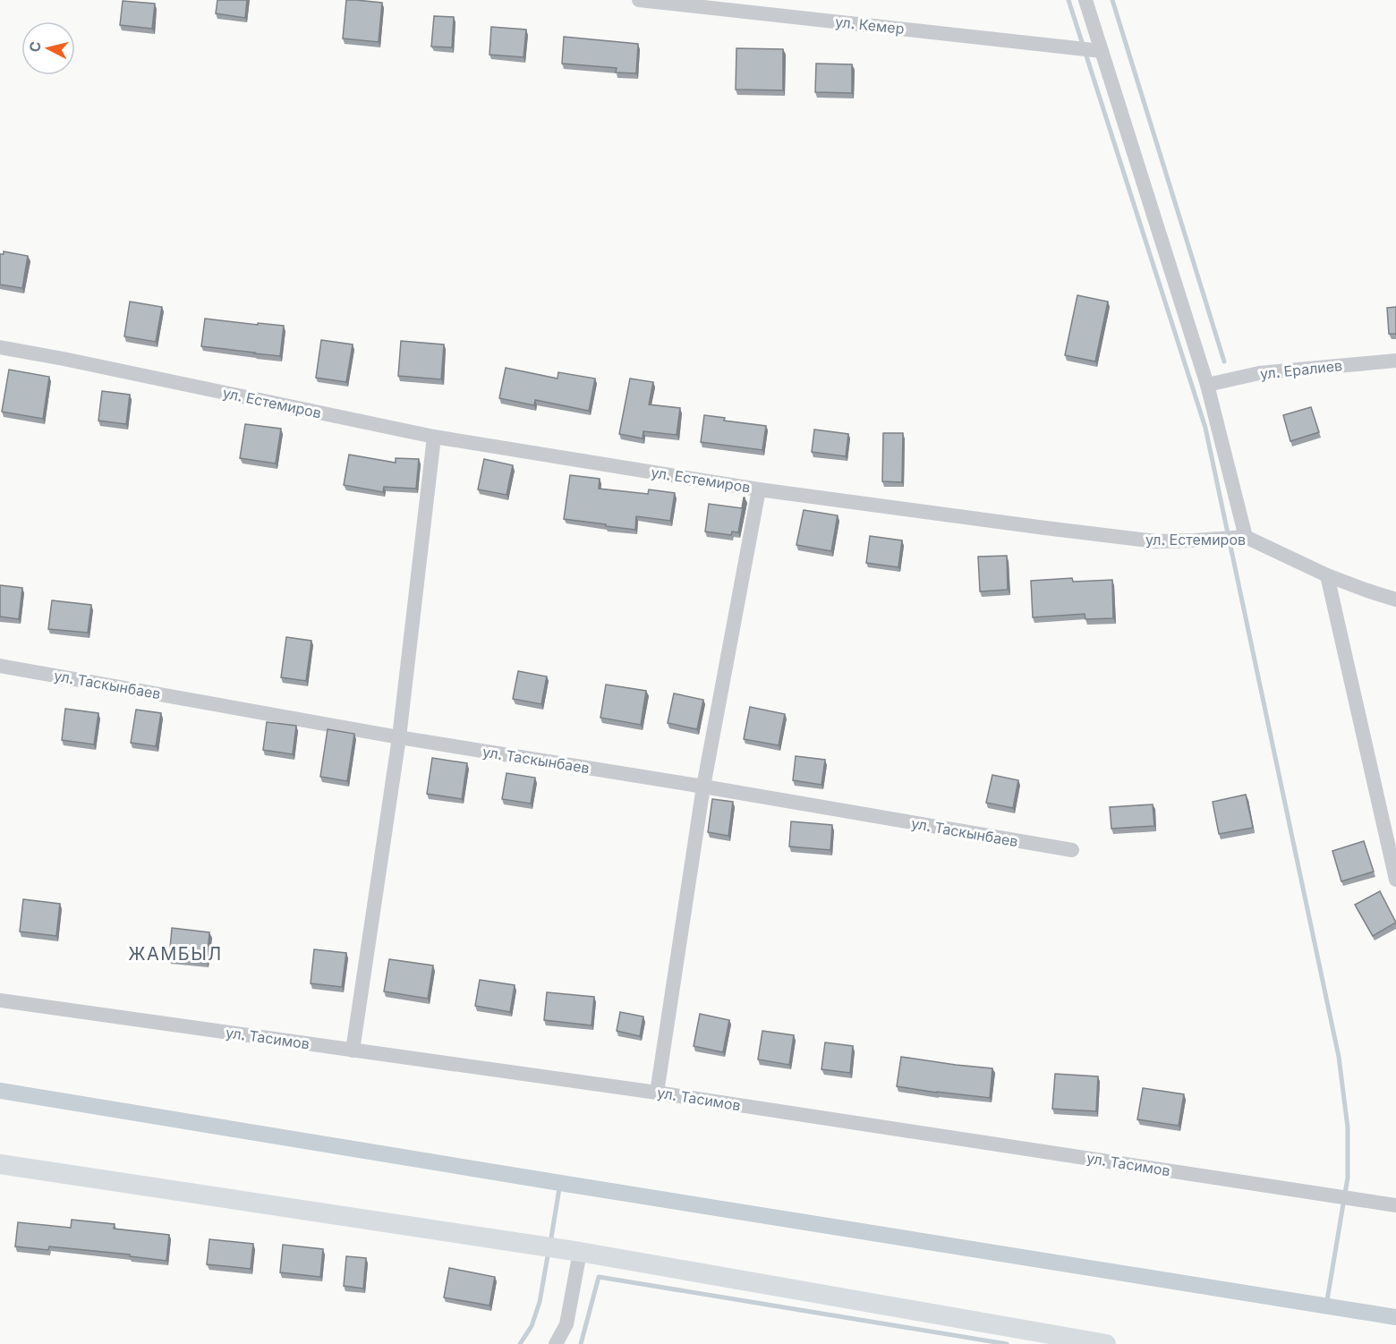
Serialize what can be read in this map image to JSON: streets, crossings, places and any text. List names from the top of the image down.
{
  "streets": {
    "street": [
      "ул. Кемер",
      "ул. Ералиев",
      "ул. Естемиров",
      "ул. Таскынбаев",
      "ул. Тасимов"
    ]
  },
  "districts": ["ЖАМБЫЛ"],
  "north": "left"
}
